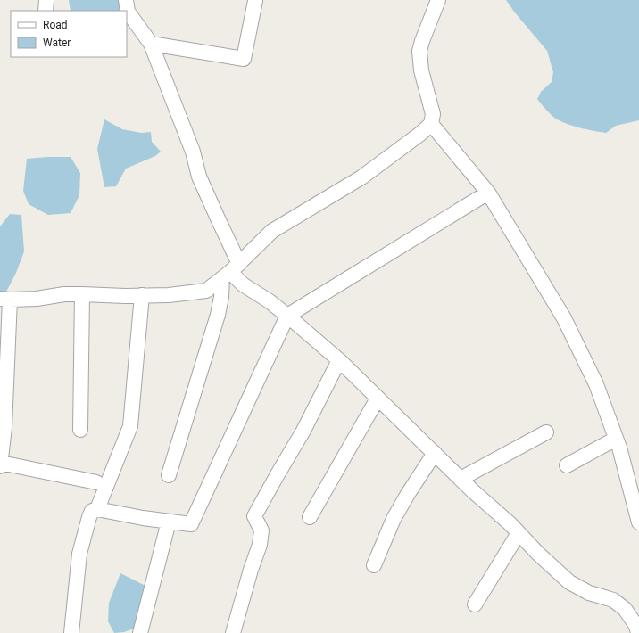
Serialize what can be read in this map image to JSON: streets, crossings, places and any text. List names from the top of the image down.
{
  "legend": ["Road", "Water"]
}
